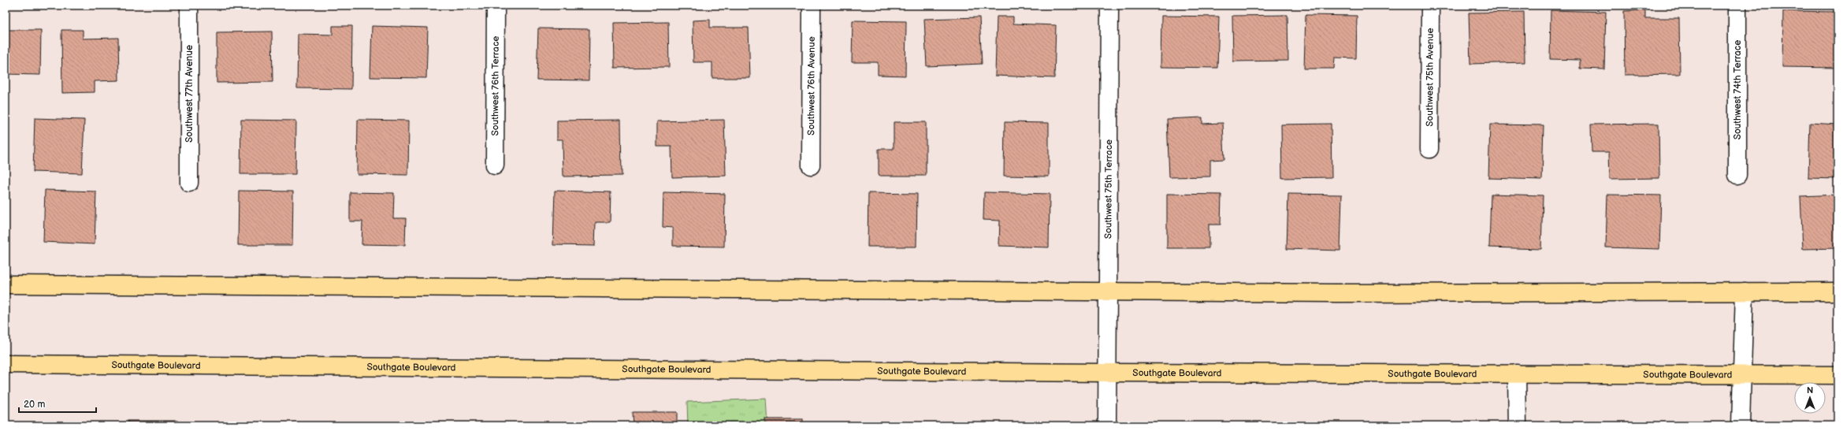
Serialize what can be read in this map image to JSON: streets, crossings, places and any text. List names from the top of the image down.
{
  "streets": {
    "main road": ["Southgate Boulevard"],
    "street": [
      "Southwest 75th Avenue",
      "Southwest 76th Terrace",
      "Southwest 76th Avenue",
      "Southwest 74th Terrace",
      "Southwest 77th Avenue",
      "Southwest 75th Terrace"
    ]
  },
  "crossings": [
    ["Southwest 75th Terrace", "Southgate Boulevard"]
  ],
  "scale_bar": "20 m",
  "north": "top"
}
